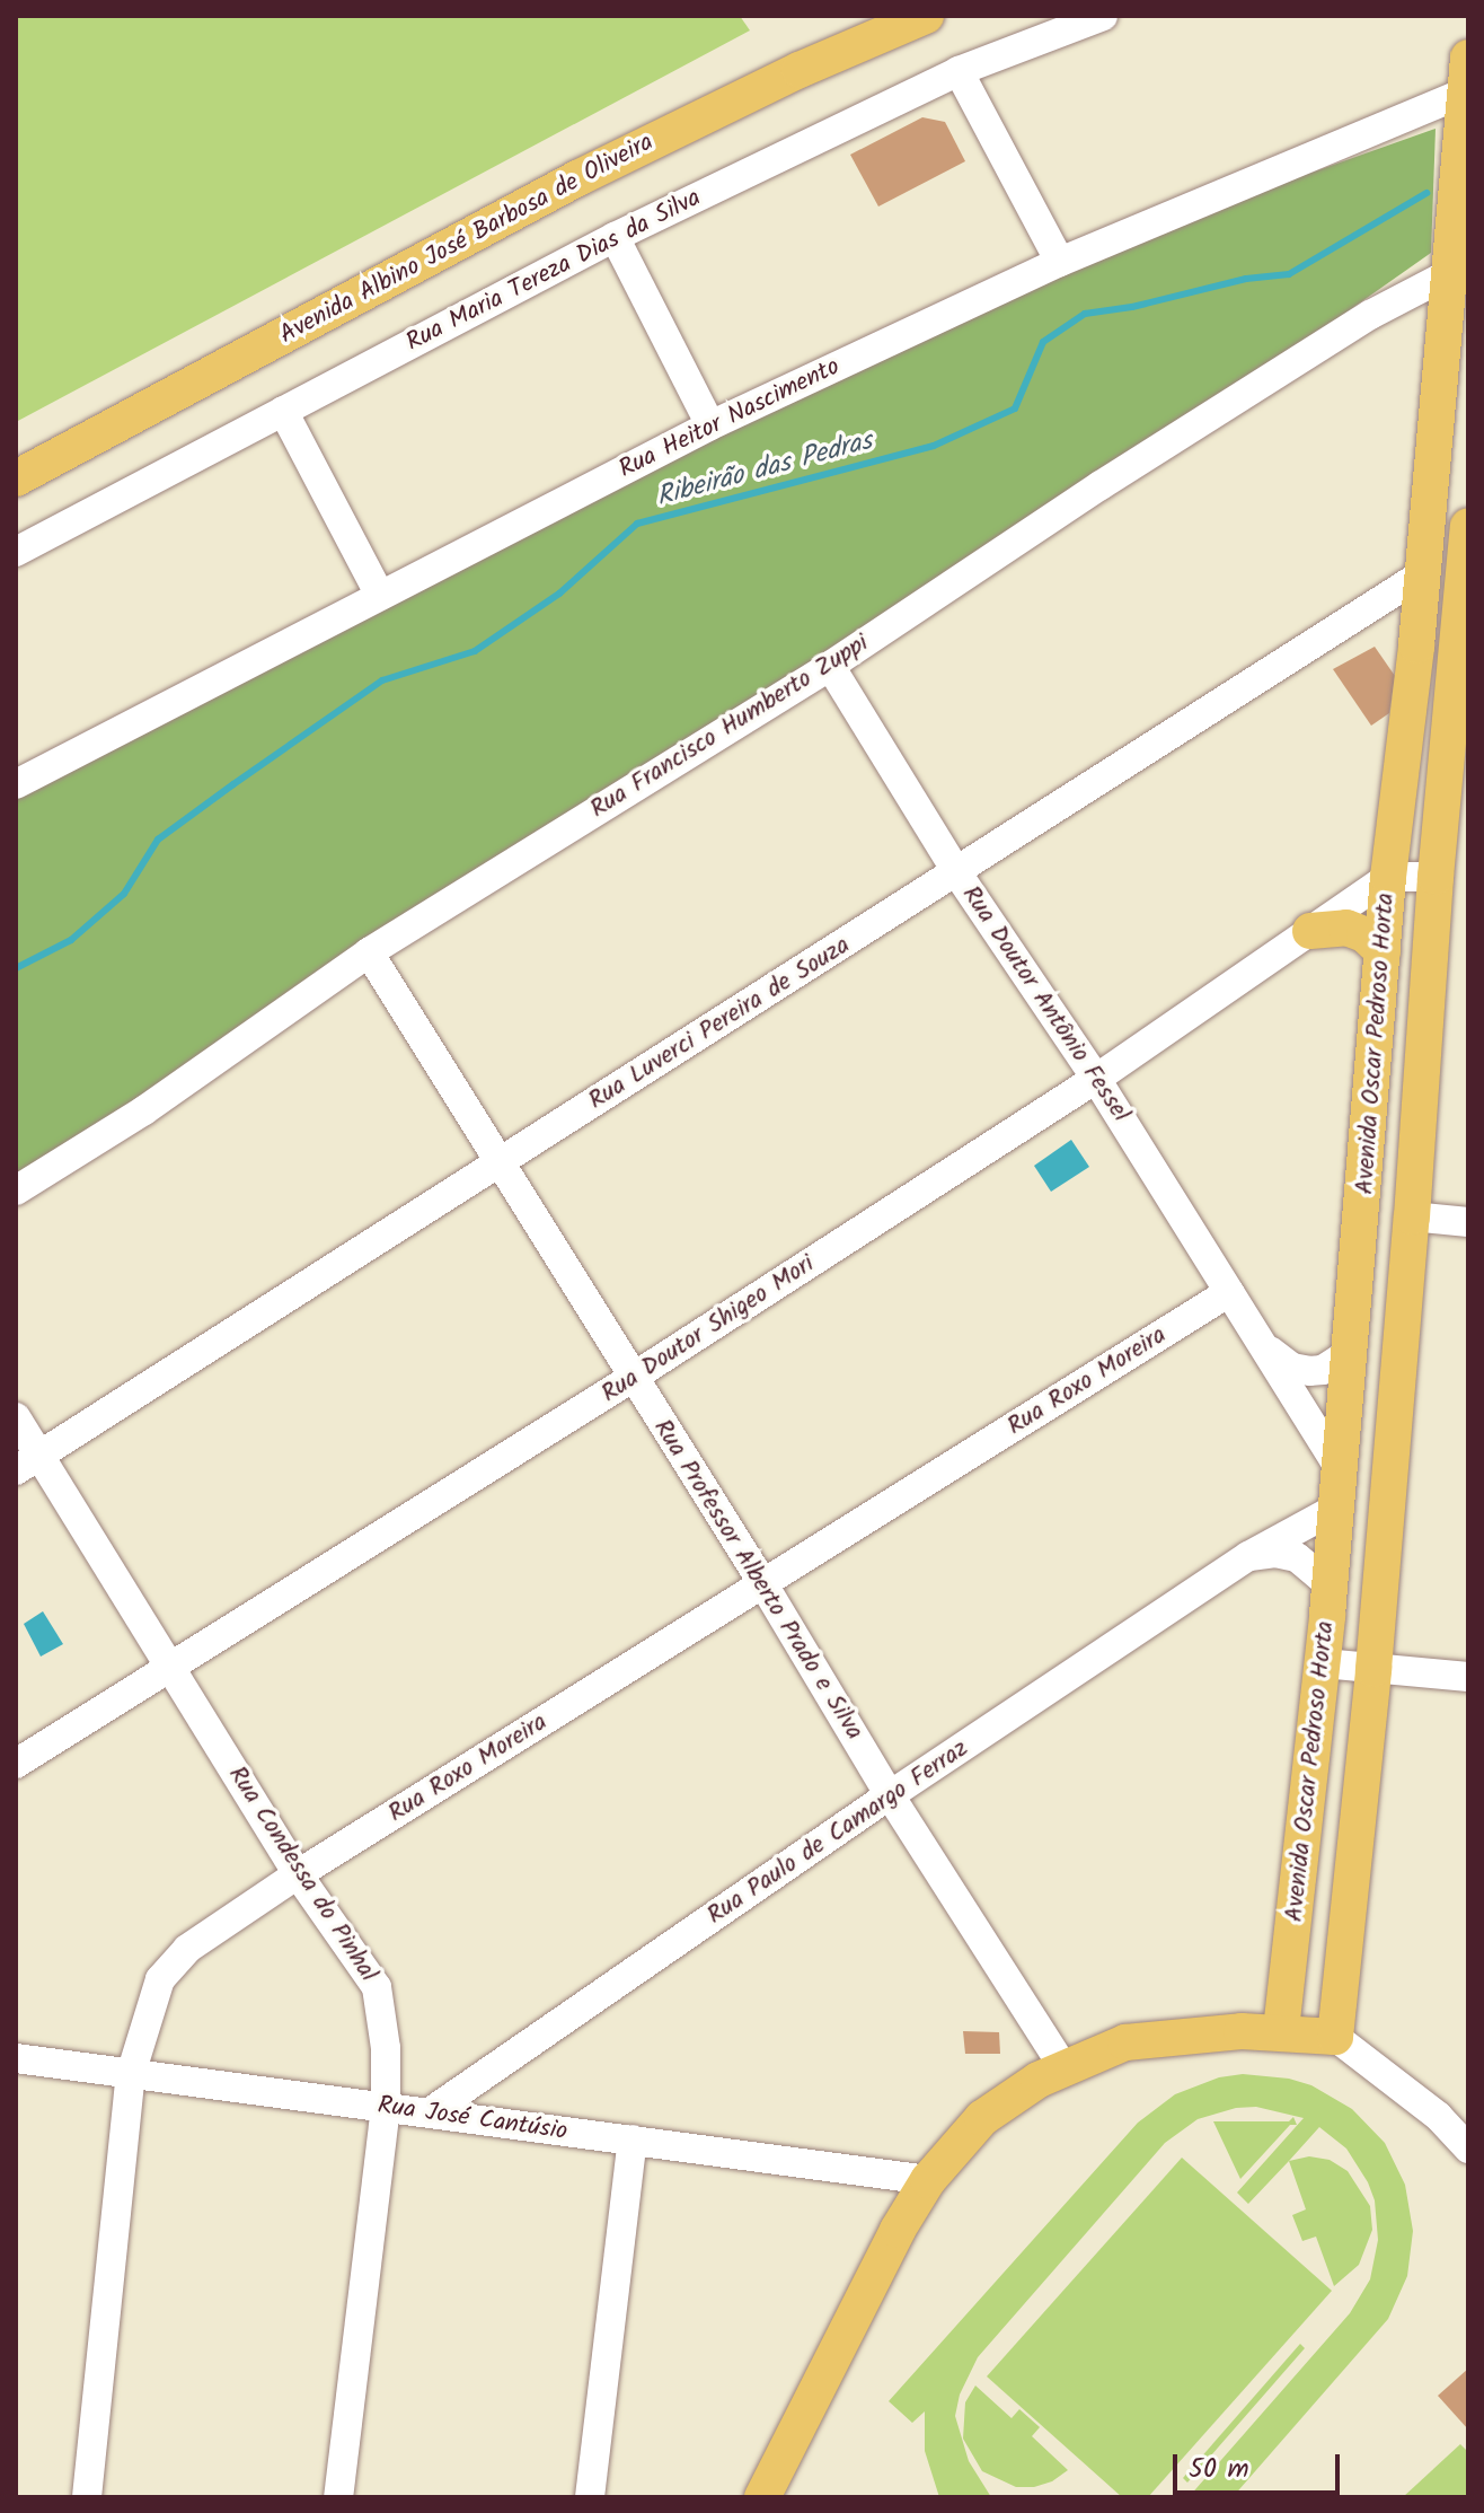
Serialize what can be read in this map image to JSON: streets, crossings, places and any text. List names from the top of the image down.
{
  "streets": {
    "main road": ["Avenida Albino José Barbosa de Oliveira", "Avenida Oscar Pedroso Horta"],
    "street": [
      "Rua Maria Tereza Dias da Silva",
      "Rua Heitor Nascimento",
      "Rua Francisco Humberto Zuppi",
      "Rua Doutor Antônio Fessel",
      "Rua Luverci Pereira de Souza",
      "Rua Doutor Shigeo Mori",
      "Rua Roxo Moreira",
      "Rua Professor Alberto Prado e Silva",
      "Rua Paulo de Camargo Ferraz",
      "Rua Condessa do Pinhal",
      "Rua José Cantúsio"
    ]
  },
  "crossings": [
    ["Rua Heitor Nascimento", "Avenida Oscar Pedroso Horta"],
    ["Rua Francisco Humberto Zuppi", "Rua Doutor Antônio Fessel"],
    ["Rua Francisco Humberto Zuppi", "Avenida Oscar Pedroso Horta"],
    ["Rua Francisco Humberto Zuppi", "Rua Professor Alberto Prado e Silva"],
    ["Rua Doutor Antônio Fessel", "Rua Luverci Pereira de Souza"],
    ["Rua Doutor Antônio Fessel", "Avenida Oscar Pedroso Horta"],
    ["Rua Doutor Antônio Fessel", "Rua Doutor Shigeo Mori"],
    ["Rua Doutor Antônio Fessel", "Rua Roxo Moreira"],
    ["Rua Luverci Pereira de Souza", "Avenida Oscar Pedroso Horta"],
    ["Rua Luverci Pereira de Souza", "Rua Professor Alberto Prado e Silva"],
    ["Rua Luverci Pereira de Souza", "Rua Condessa do Pinhal"],
    ["Avenida Oscar Pedroso Horta", "Rua Doutor Shigeo Mori"],
    ["Avenida Oscar Pedroso Horta", "Rua Paulo de Camargo Ferraz"],
    ["Rua Doutor Shigeo Mori", "Rua Professor Alberto Prado e Silva"],
    ["Rua Doutor Shigeo Mori", "Rua Condessa do Pinhal"],
    ["Rua Roxo Moreira", "Rua Professor Alberto Prado e Silva"],
    ["Rua Roxo Moreira", "Rua Condessa do Pinhal"],
    ["Rua Roxo Moreira", "Rua José Cantúsio"],
    ["Rua Professor Alberto Prado e Silva", "Rua Paulo de Camargo Ferraz"],
    ["Rua Paulo de Camargo Ferraz", "Rua José Cantúsio"],
    ["Rua Condessa do Pinhal", "Rua José Cantúsio"]
  ],
  "water": ["Ribeirão das Pedras"],
  "scale_bar": "50 m"
}
